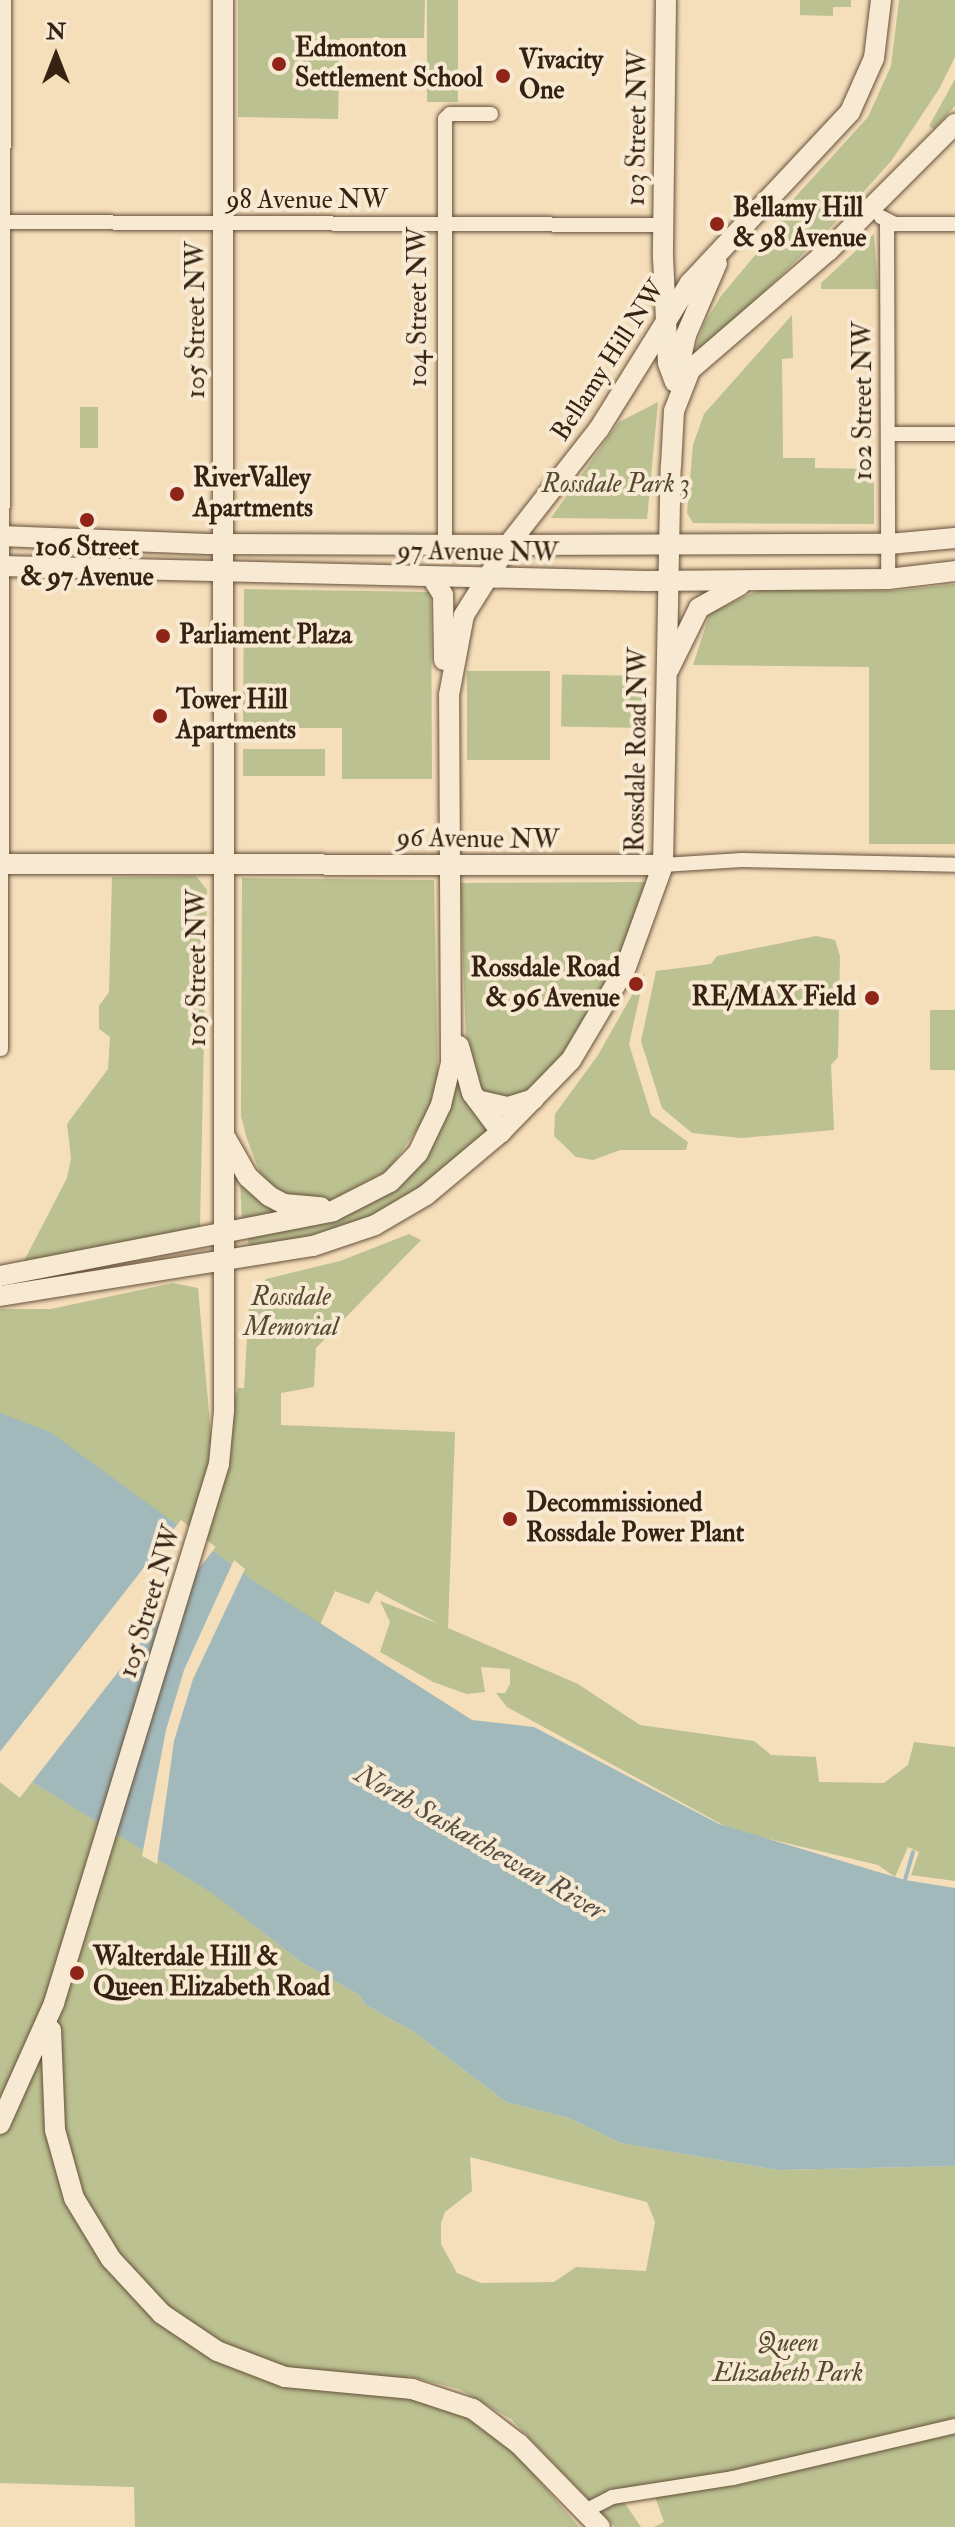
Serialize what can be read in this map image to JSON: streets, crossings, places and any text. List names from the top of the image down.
{
  "streets": {
    "main road": [
      "103 Street NW",
      "105 Street NW",
      "Bellamy Hill NW",
      "97 Avenue NW",
      "Rossdale Road NW",
      "96 Avenue NW"
    ],
    "street": ["98 Avenue NW", "104 Street NW", "102 Street NW"]
  },
  "crossings": [
    ["103 Street NW", "98 Avenue NW"],
    ["103 Street NW", "Bellamy Hill NW"],
    ["98 Avenue NW", "104 Street NW"],
    ["98 Avenue NW", "105 Street NW"],
    ["104 Street NW", "97 Avenue NW"],
    ["105 Street NW", "97 Avenue NW"],
    ["105 Street NW", "Rossdale Road NW"],
    ["105 Street NW", "96 Avenue NW"],
    ["Bellamy Hill NW", "97 Avenue NW"],
    ["Bellamy Hill NW", "Rossdale Road NW"],
    ["102 Street NW", "97 Avenue NW"],
    ["97 Avenue NW", "Rossdale Road NW"],
    ["Rossdale Road NW", "96 Avenue NW"]
  ],
  "water": ["North Saskatchewan River"],
  "parks": ["Rossdale Park 3", "Rossdale Memorial", "Queen Elizabeth Park"],
  "places": [
    "Edmonton Settlement School",
    "Vivacity One",
    "Bellamy Hill & 98 Avenue",
    "RiverValley Apartments",
    "106 Street & 97 Avenue",
    "Parliament Plaza",
    "Tower Hill Apartments",
    "Rossdale Road & 96 Avenue",
    "RE/MAX Field",
    "Decommissioned Rossdale Power Plant",
    "Walterdale Hill & Queen Elizabeth Road"
  ],
  "north": "top"
}
